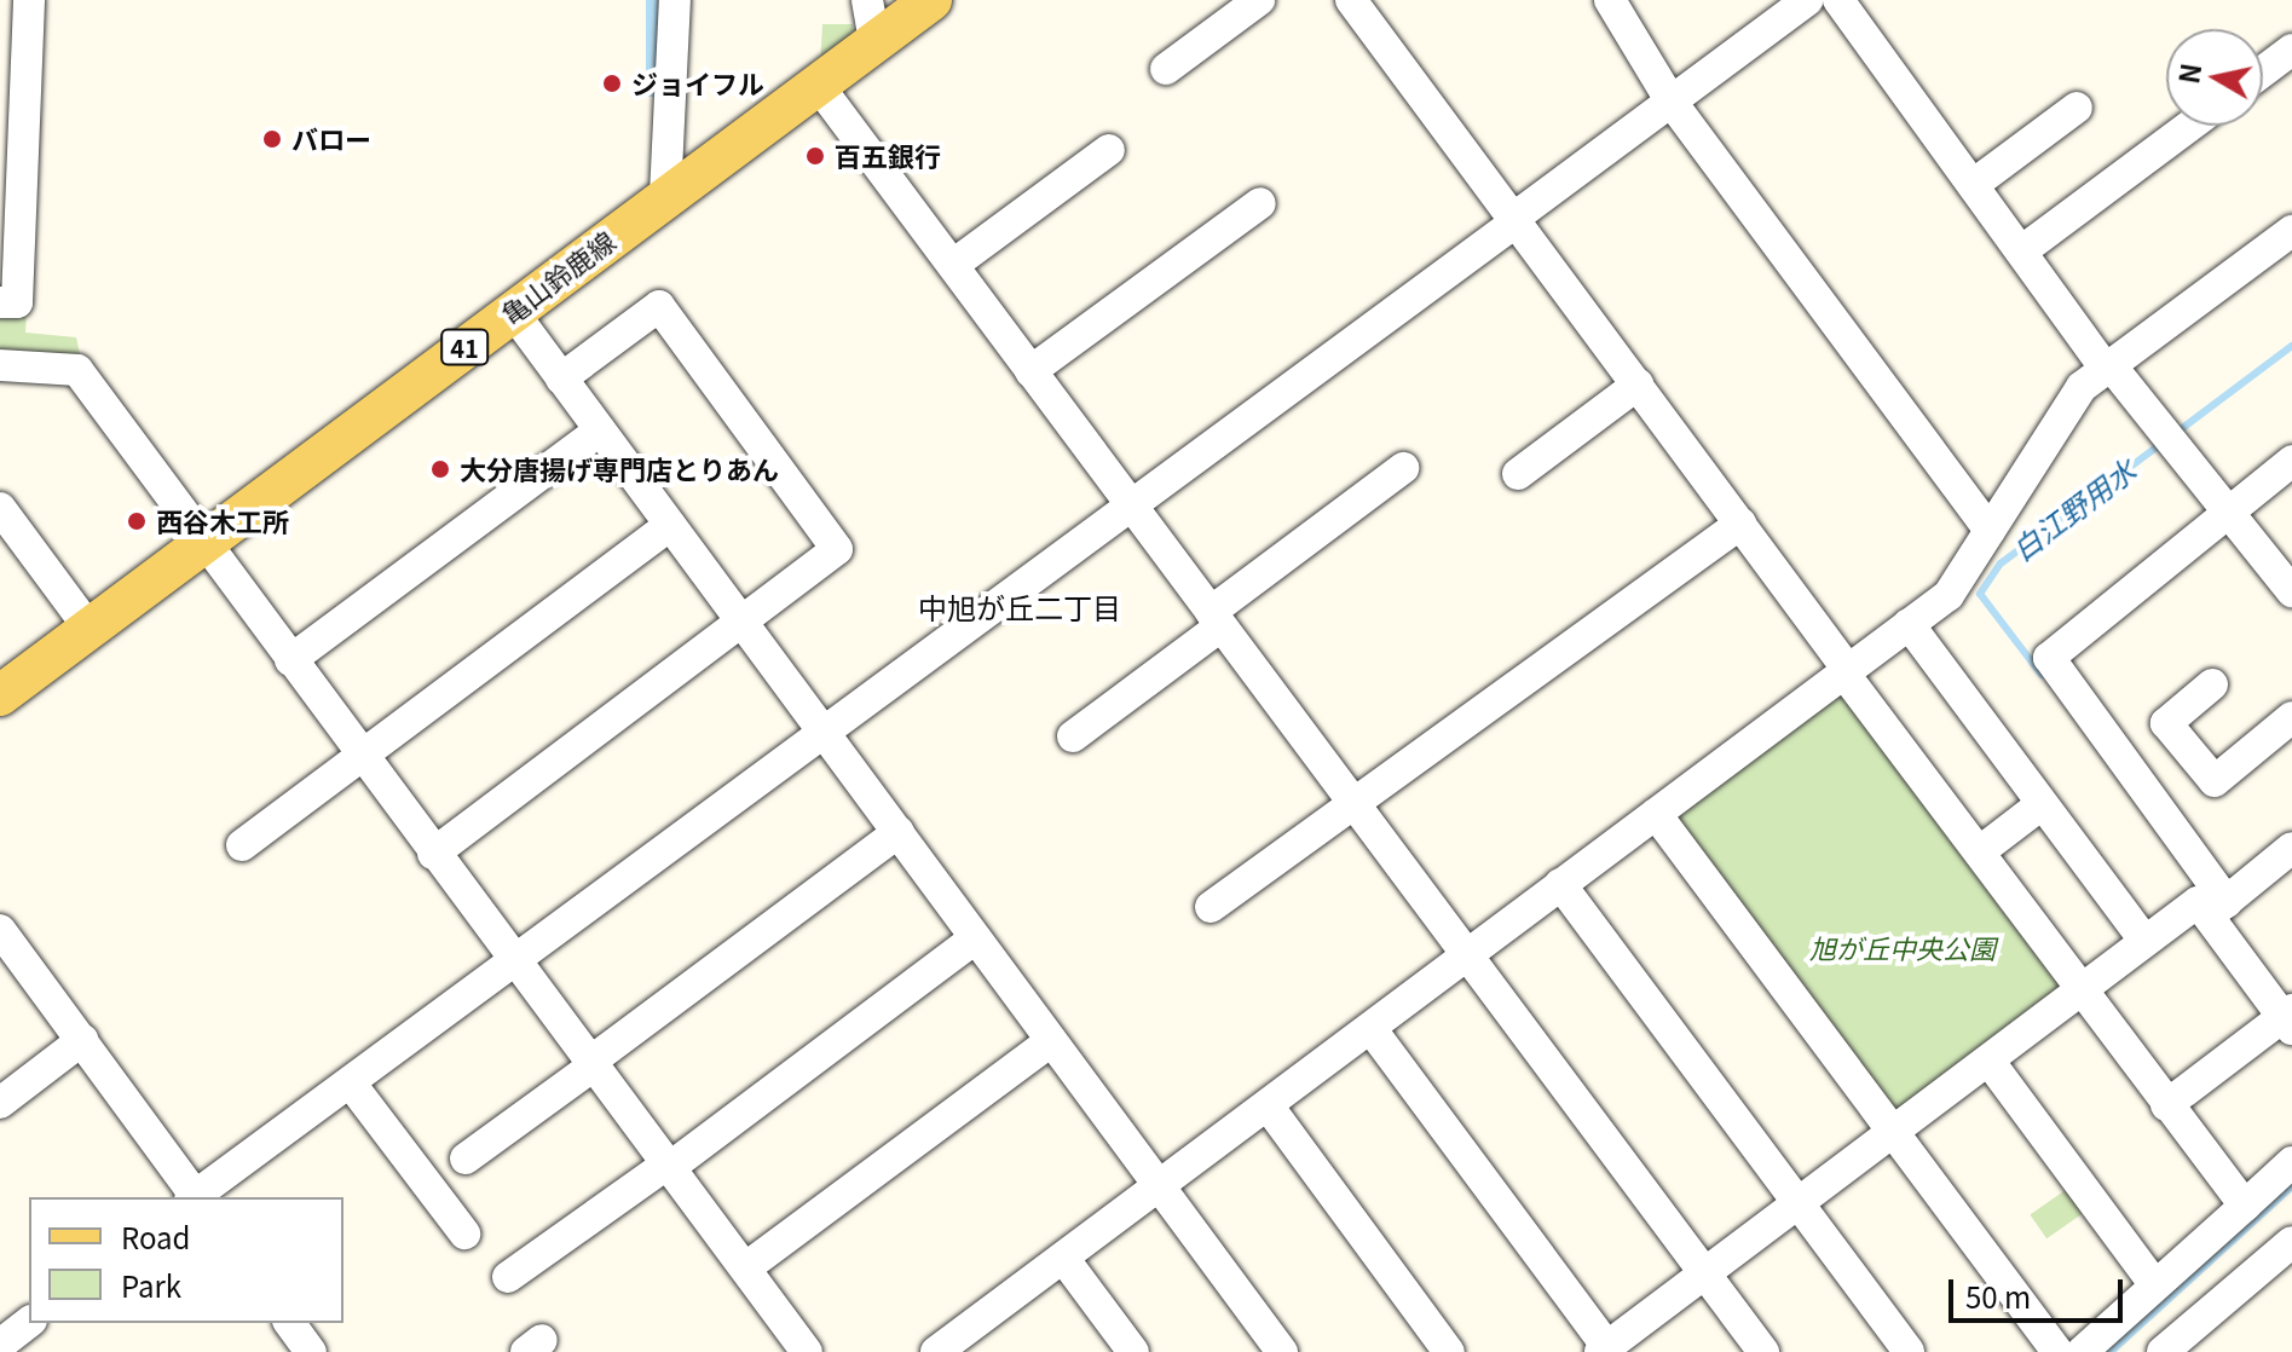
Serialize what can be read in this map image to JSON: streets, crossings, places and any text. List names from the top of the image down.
{
  "streets": {
    "main road": ["亀山鈴鹿線", "41"]
  },
  "districts": ["中旭が丘二丁目"],
  "water": ["白江野用水"],
  "parks": ["旭が丘中央公園"],
  "places": [
    "ジョイフル",
    "バロー",
    "百五銀行",
    "大分唐揚げ専門店とりあん",
    "西谷木工所"
  ],
  "legend": ["Road", "Park"],
  "scale_bar": "50 m",
  "north": "left"
}
